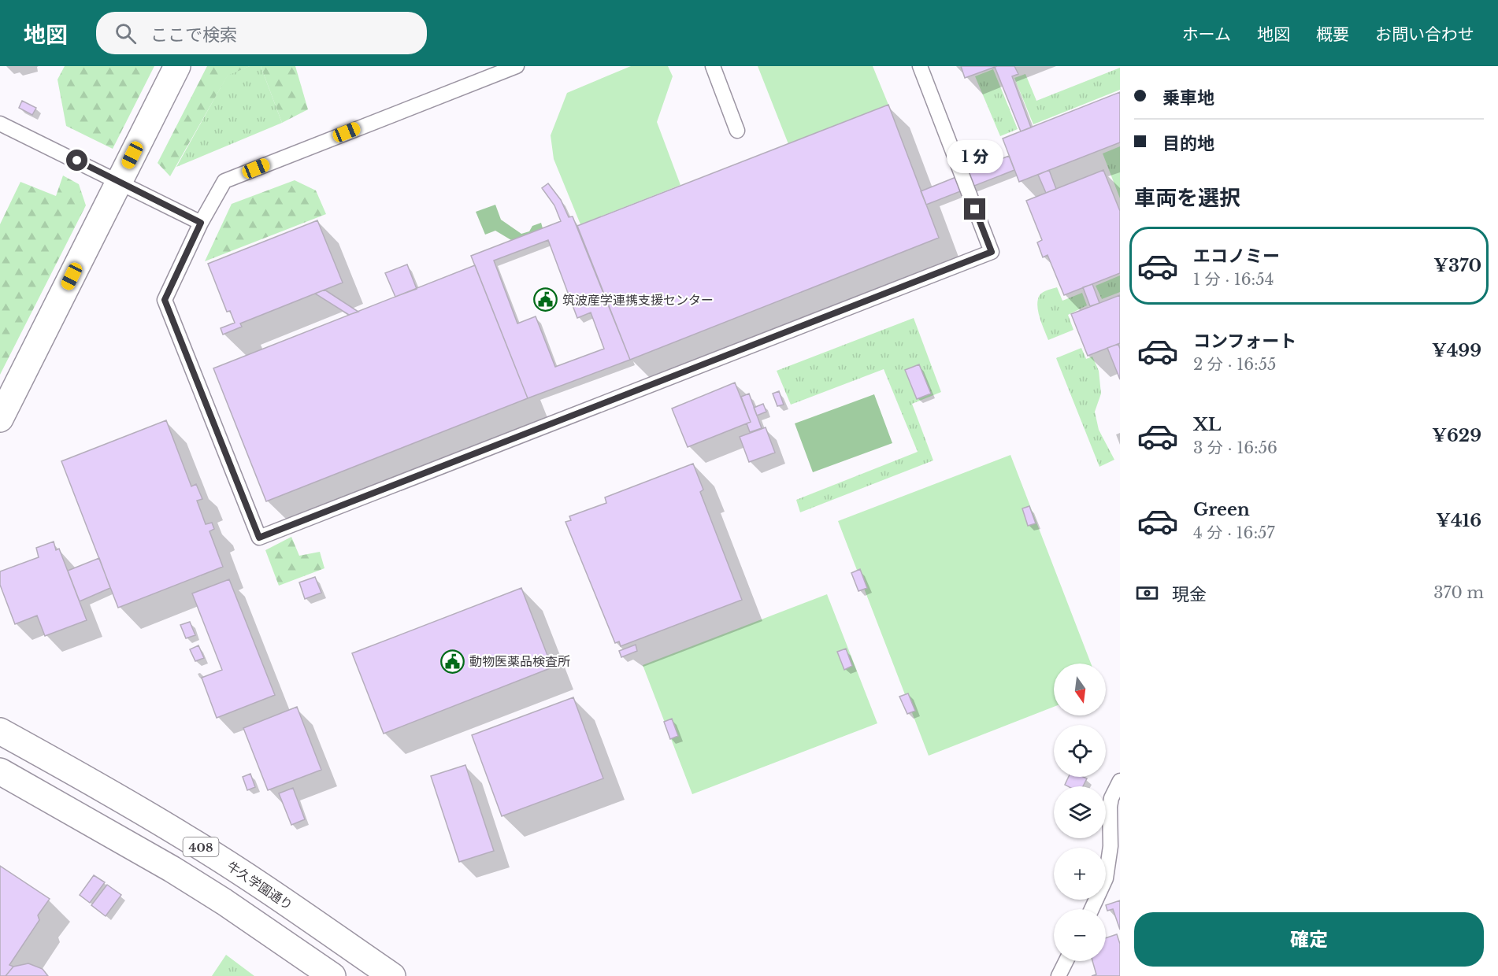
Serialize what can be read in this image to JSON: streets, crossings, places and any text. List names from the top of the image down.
{
  "streets": {
    "main road": ["408", "牛久学園通り"]
  },
  "places": {
    "public building": ["筑波産学連携支援センター", "動物医薬品検査所"]
  },
  "north": "bottom",
  "page": {
    "header": "地図",
    "search": "ここで検索",
    "nav": [
      "ホーム",
      "地図",
      "概要",
      "お問い合わせ"
    ],
    "banner": ["乗車地", "目的地"],
    "bubble": "1 分",
    "heading": "車両を選択",
    "list": [
      {
        "name": "エコノミー",
        "note": "1 分 · 16:54",
        "value": "¥370"
      },
      {
        "name": "コンフォート",
        "note": "2 分 · 16:55",
        "value": "¥499"
      },
      {
        "name": "XL",
        "note": "3 分 · 16:56",
        "value": "¥629"
      },
      {
        "name": "Green",
        "note": "4 分 · 16:57",
        "value": "¥416"
      }
    ],
    "pay": ["現金", "370 m"],
    "map_buttons": ["+", "−"],
    "buttons": "確定"
  }
}
